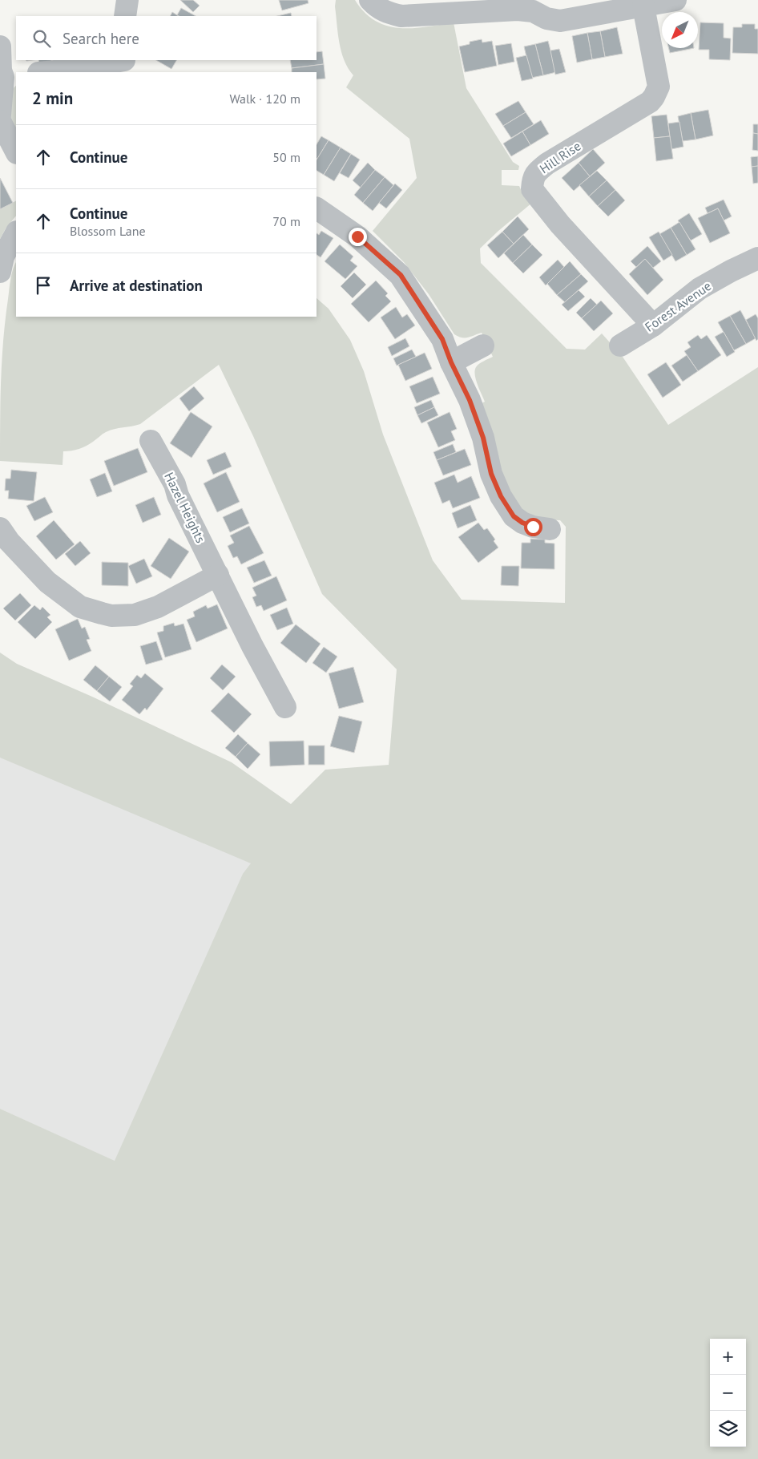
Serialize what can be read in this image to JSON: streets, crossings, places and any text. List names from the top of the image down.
{
  "streets": {
    "street": ["Hill Rise", "Forest Avenue", "Hazel Heights"]
  },
  "crossings": [
    ["Hill Rise", "Forest Avenue"]
  ],
  "north": "bottom left",
  "page": {
    "search": "Search here",
    "heading": ["2 min", "Walk · 120 m"],
    "list": [
      ["Continue", "50 m"],
      ["Continue", "Blossom Lane", "70 m"],
      "Arrive at destination"
    ],
    "map_buttons": ["+", "−"]
  }
}
